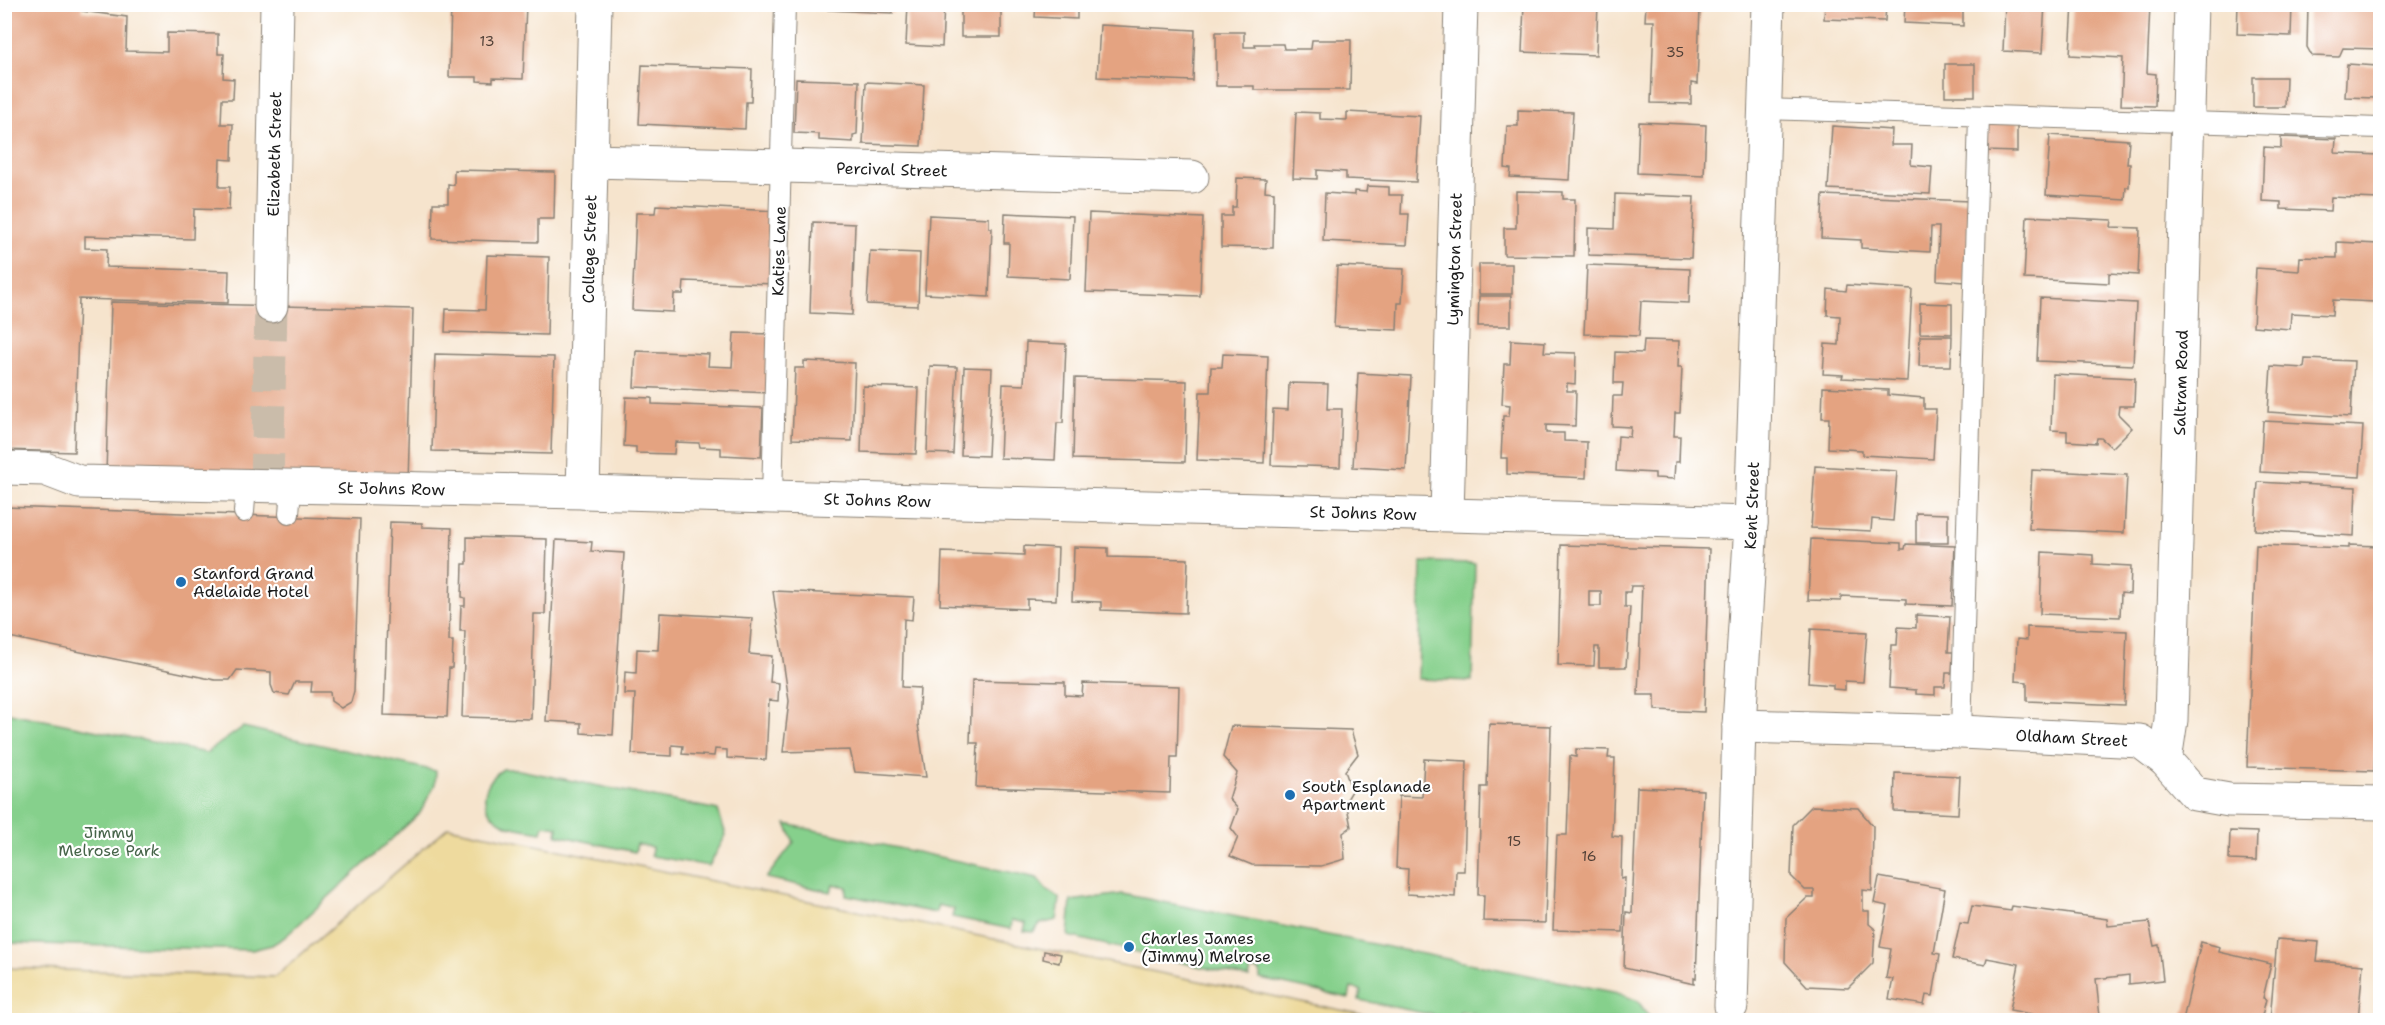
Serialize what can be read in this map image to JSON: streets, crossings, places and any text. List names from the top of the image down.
{
  "streets": {
    "street": [
      "Elizabeth Street",
      "Percival Street",
      "College Street",
      "Lymington Street",
      "Saltram Road",
      "St Johns Row",
      "Kent Street",
      "Oldham Street"
    ],
    "lane": ["Katies Lane"]
  },
  "crossings": [
    ["Percival Street", "College Street"],
    ["Percival Street", "Katies Lane"],
    ["College Street", "St Johns Row"],
    ["Katies Lane", "St Johns Row"],
    ["Lymington Street", "St Johns Row"],
    ["Saltram Road", "Oldham Street"],
    ["St Johns Row", "Kent Street"],
    ["Kent Street", "Oldham Street"]
  ],
  "parks": ["Jimmy Melrose Park"],
  "places": ["Stanford Grand Adelaide Hotel", "South Esplanade Apartment", "Charles James (Jimmy) Melrose"],
  "house_numbers": [
    "13",
    "35",
    "15",
    "16"
  ]
}
